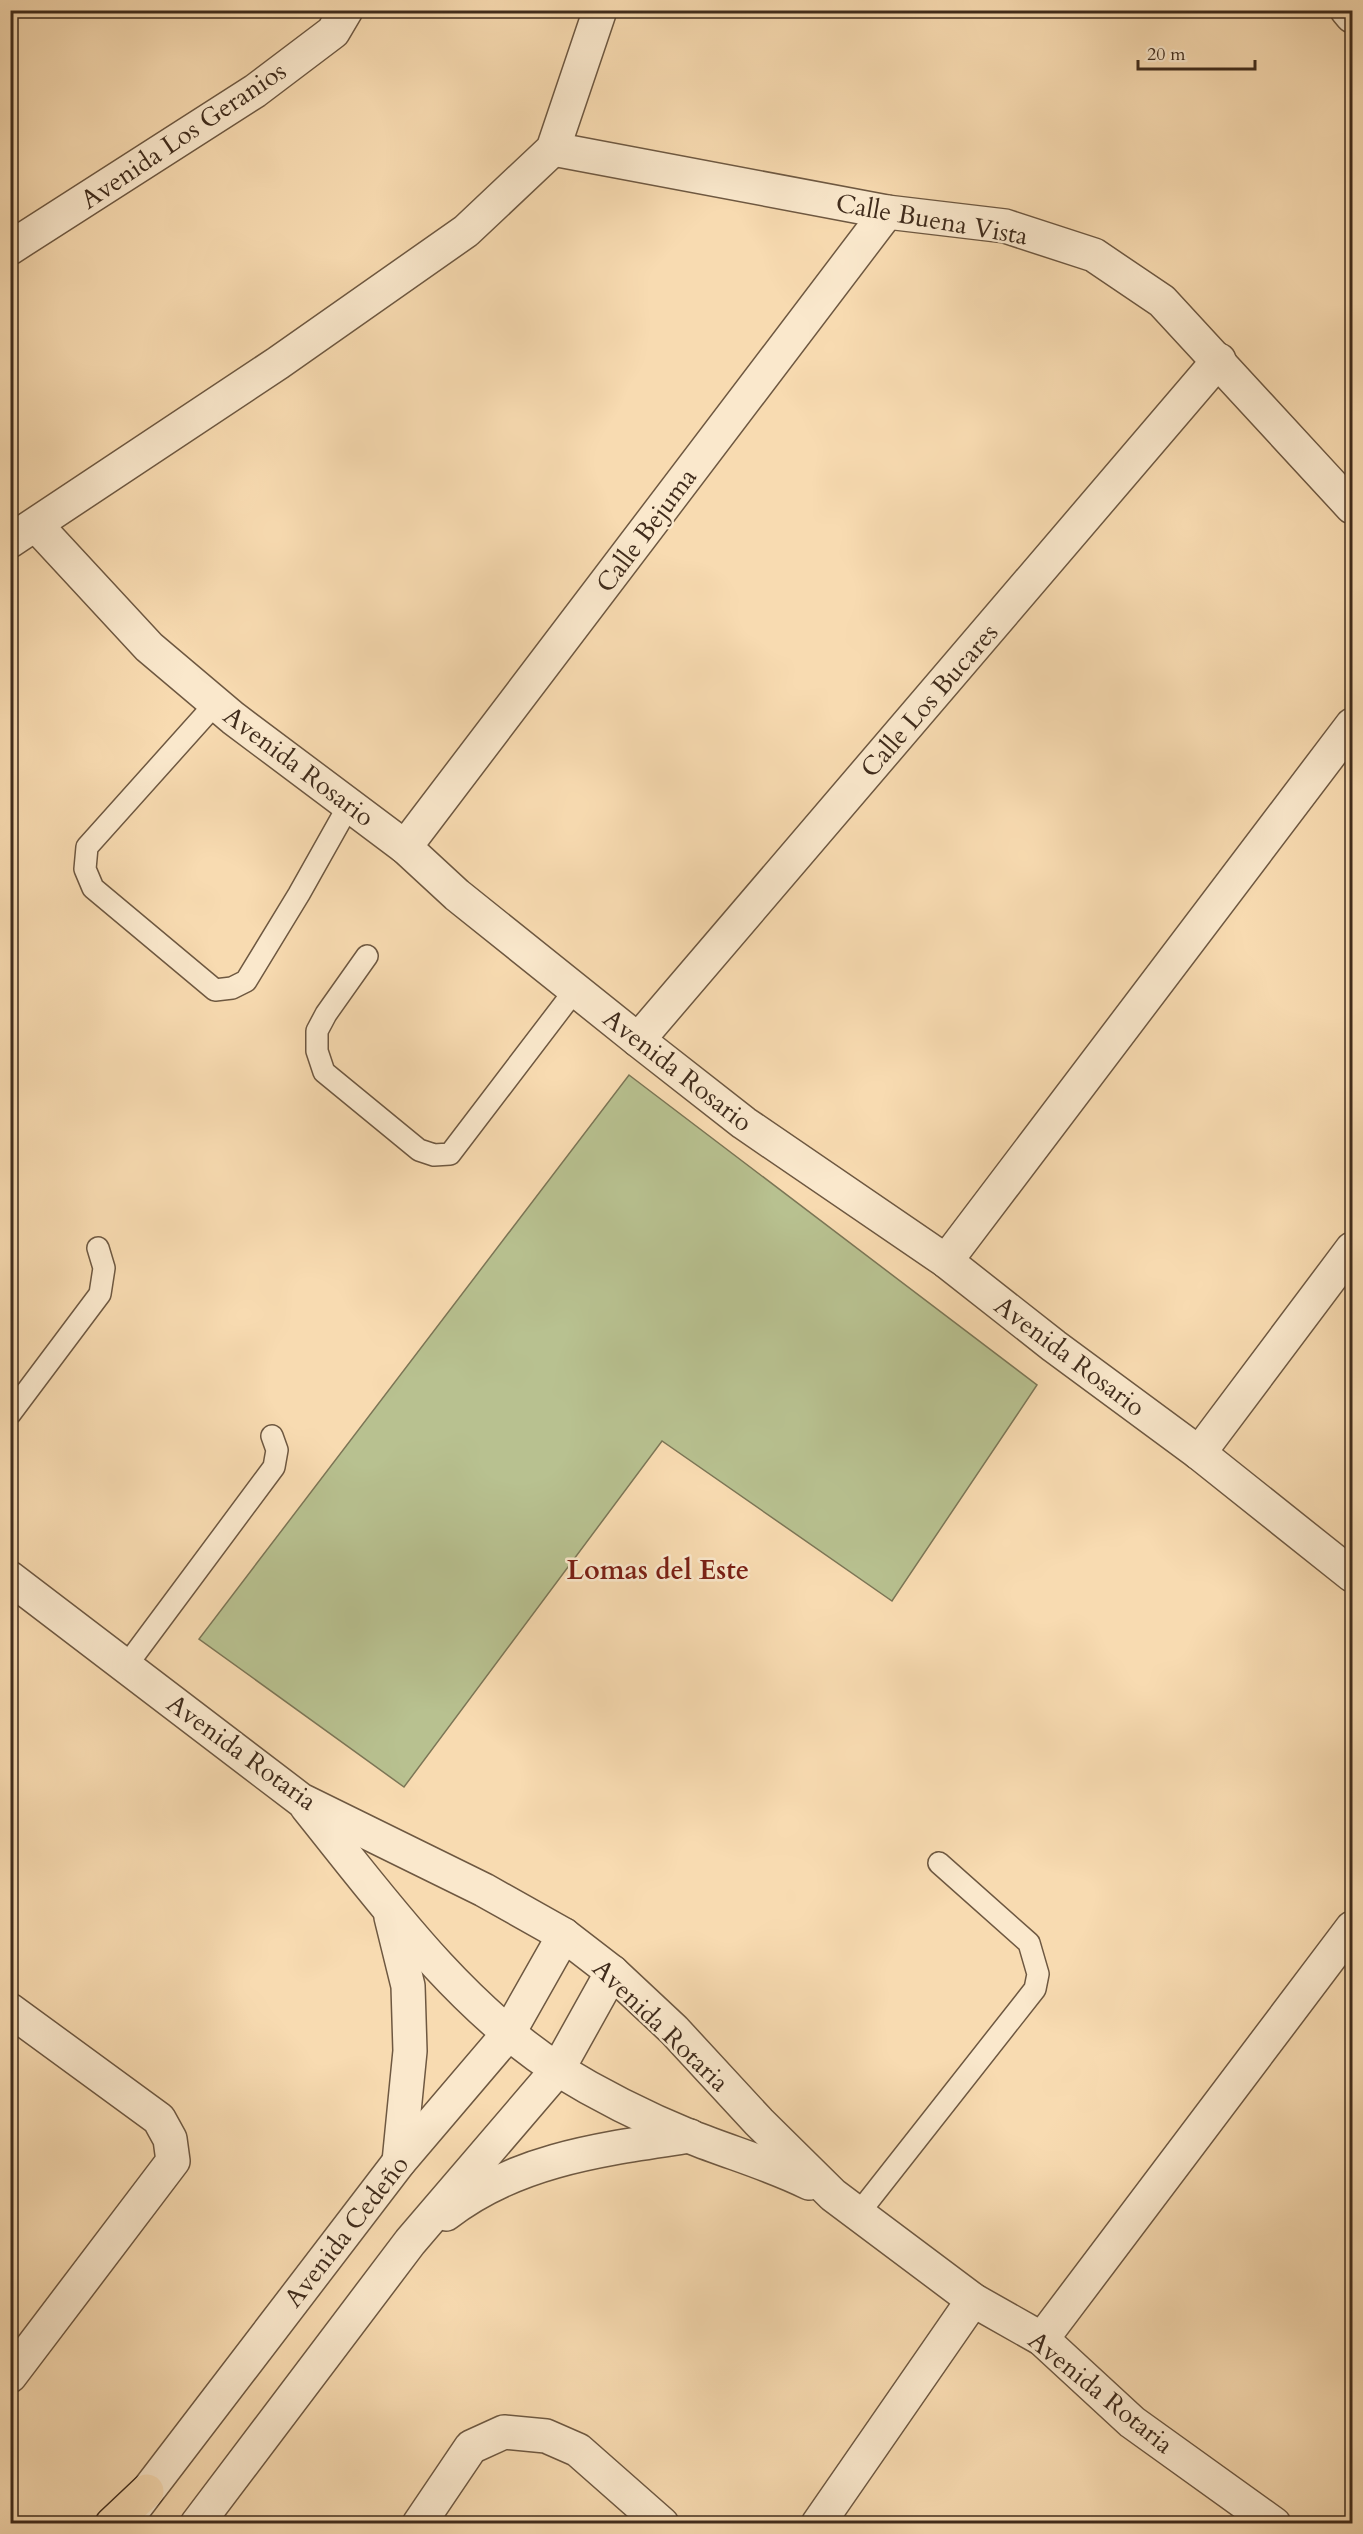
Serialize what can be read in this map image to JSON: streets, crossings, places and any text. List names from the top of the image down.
{
  "streets": {
    "street": [
      "Avenida Los Geranios",
      "Calle Buena Vista",
      "Calle Bejuma",
      "Calle Los Bucares",
      "Avenida Rosario",
      "Avenida Rotaria",
      "Avenida Cedeño"
    ]
  },
  "crossings": [
    ["Calle Buena Vista", "Calle Bejuma"],
    ["Calle Buena Vista", "Calle Los Bucares"],
    ["Calle Bejuma", "Avenida Rosario"],
    ["Calle Los Bucares", "Avenida Rosario"],
    ["Avenida Rotaria", "Avenida Cedeño"]
  ],
  "districts": ["Lomas del Este"],
  "scale_bar": "20 m"
}
